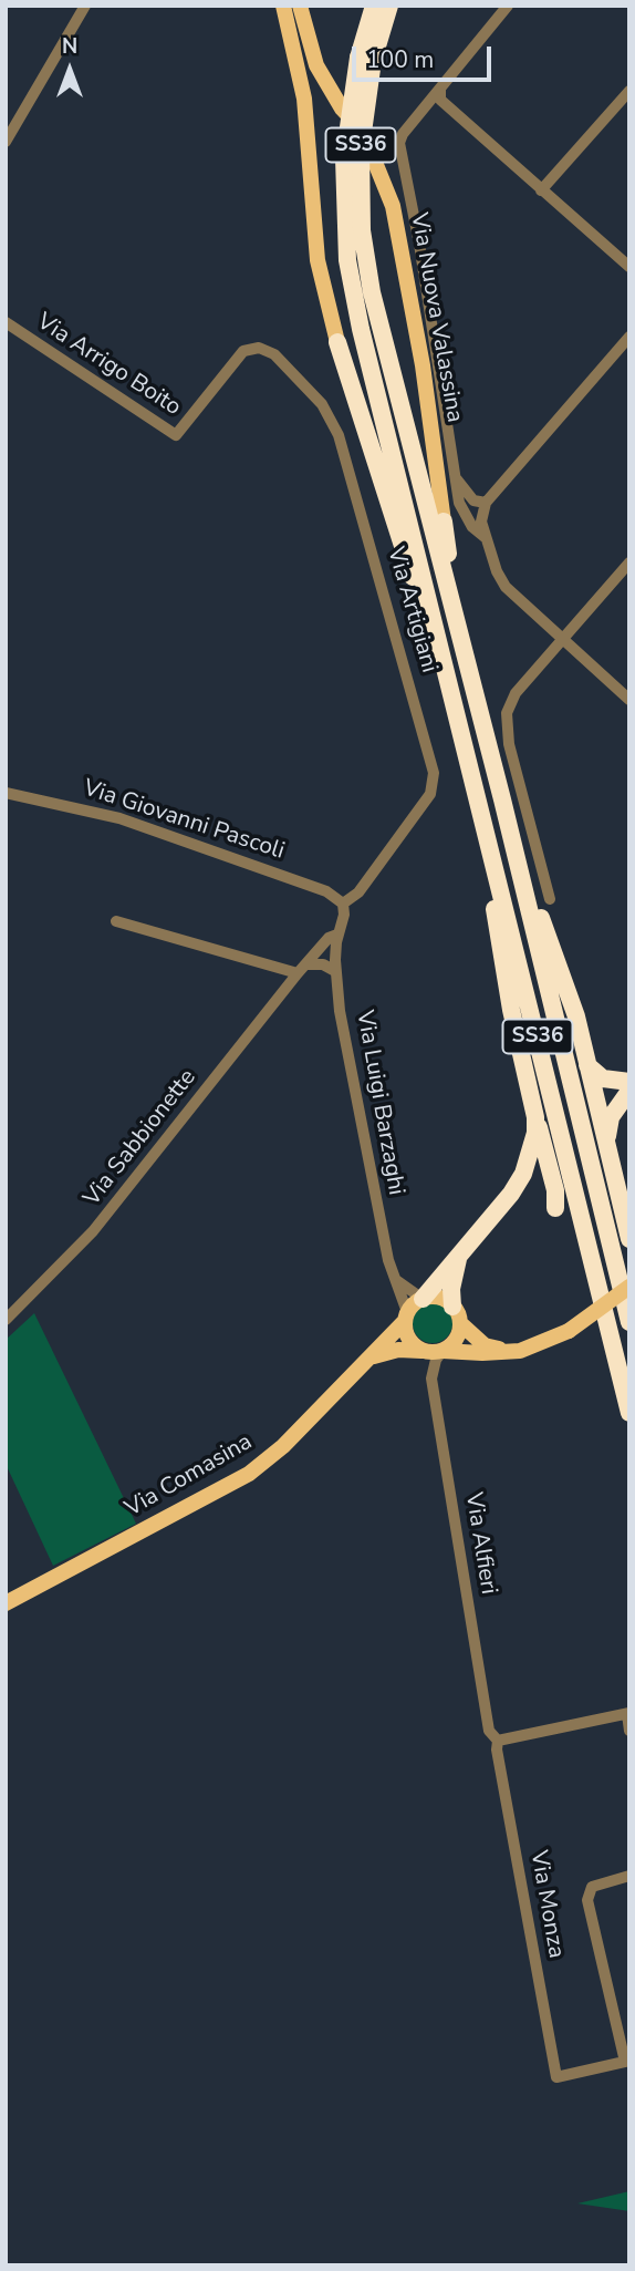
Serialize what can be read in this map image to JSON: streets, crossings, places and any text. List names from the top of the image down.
{
  "streets": {
    "highway": ["SS36"],
    "main road": ["Via Nuova Valassina", "Via Comasina"],
    "street": [
      "Via Arrigo Boito",
      "Via Artigiani",
      "Via Giovanni Pascoli",
      "Via Luigi Barzaghi",
      "Via Sabbionette",
      "Via Alfieri",
      "Via Monza"
    ]
  },
  "crossings": [
    ["SS36", "Via Nuova Valassina"],
    ["Via Arrigo Boito", "Via Artigiani"],
    ["Via Artigiani", "Via Giovanni Pascoli"],
    ["Via Luigi Barzaghi", "Via Sabbionette"],
    ["Via Luigi Barzaghi", "Via Comasina"],
    ["Via Luigi Barzaghi", "Via Alfieri"],
    ["Via Comasina", "Via Alfieri"],
    ["Via Alfieri", "Via Monza"]
  ],
  "scale_bar": "100 m",
  "north": "top"
}
